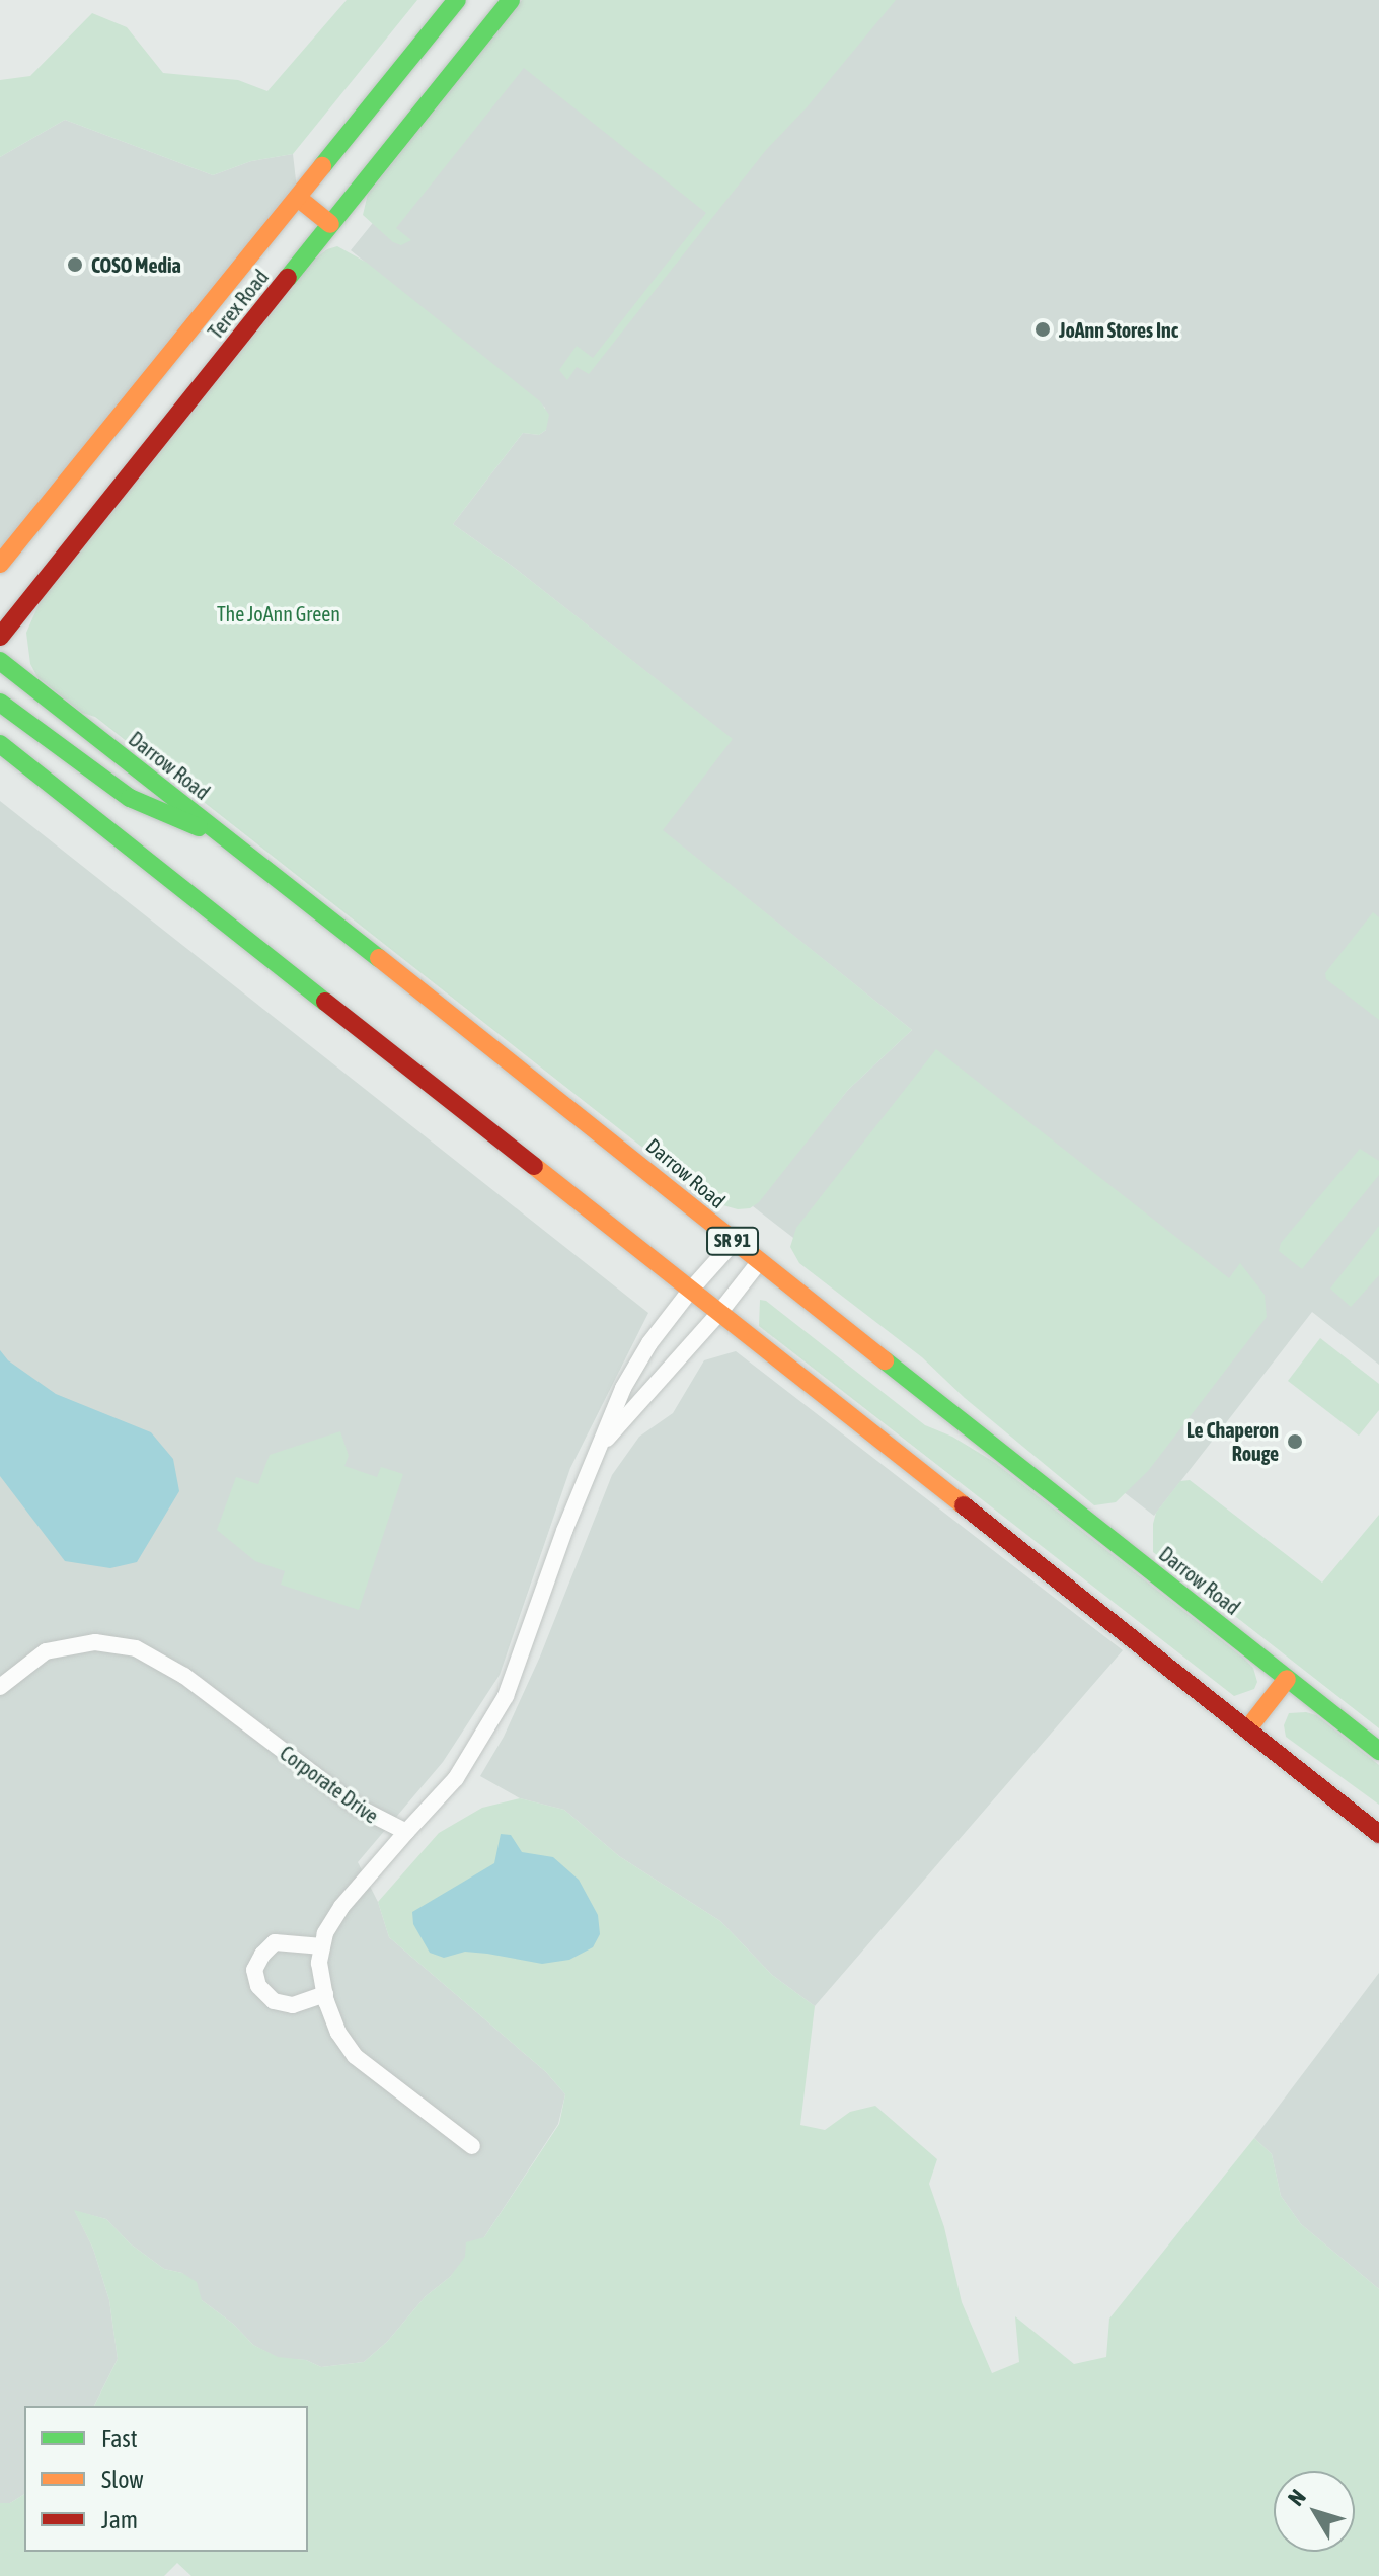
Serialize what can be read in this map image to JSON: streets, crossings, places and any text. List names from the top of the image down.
{
  "streets": {
    "main road": ["Terex Road", "Darrow Road", "SR 91"],
    "street": ["Corporate Drive"]
  },
  "parks": ["The JoAnn Green"],
  "places": ["COSO Media", "JoAnn Stores Inc", "Le Chaperon Rouge"],
  "legend": ["Fast", "Slow", "Jam"],
  "north": "top left"
}
